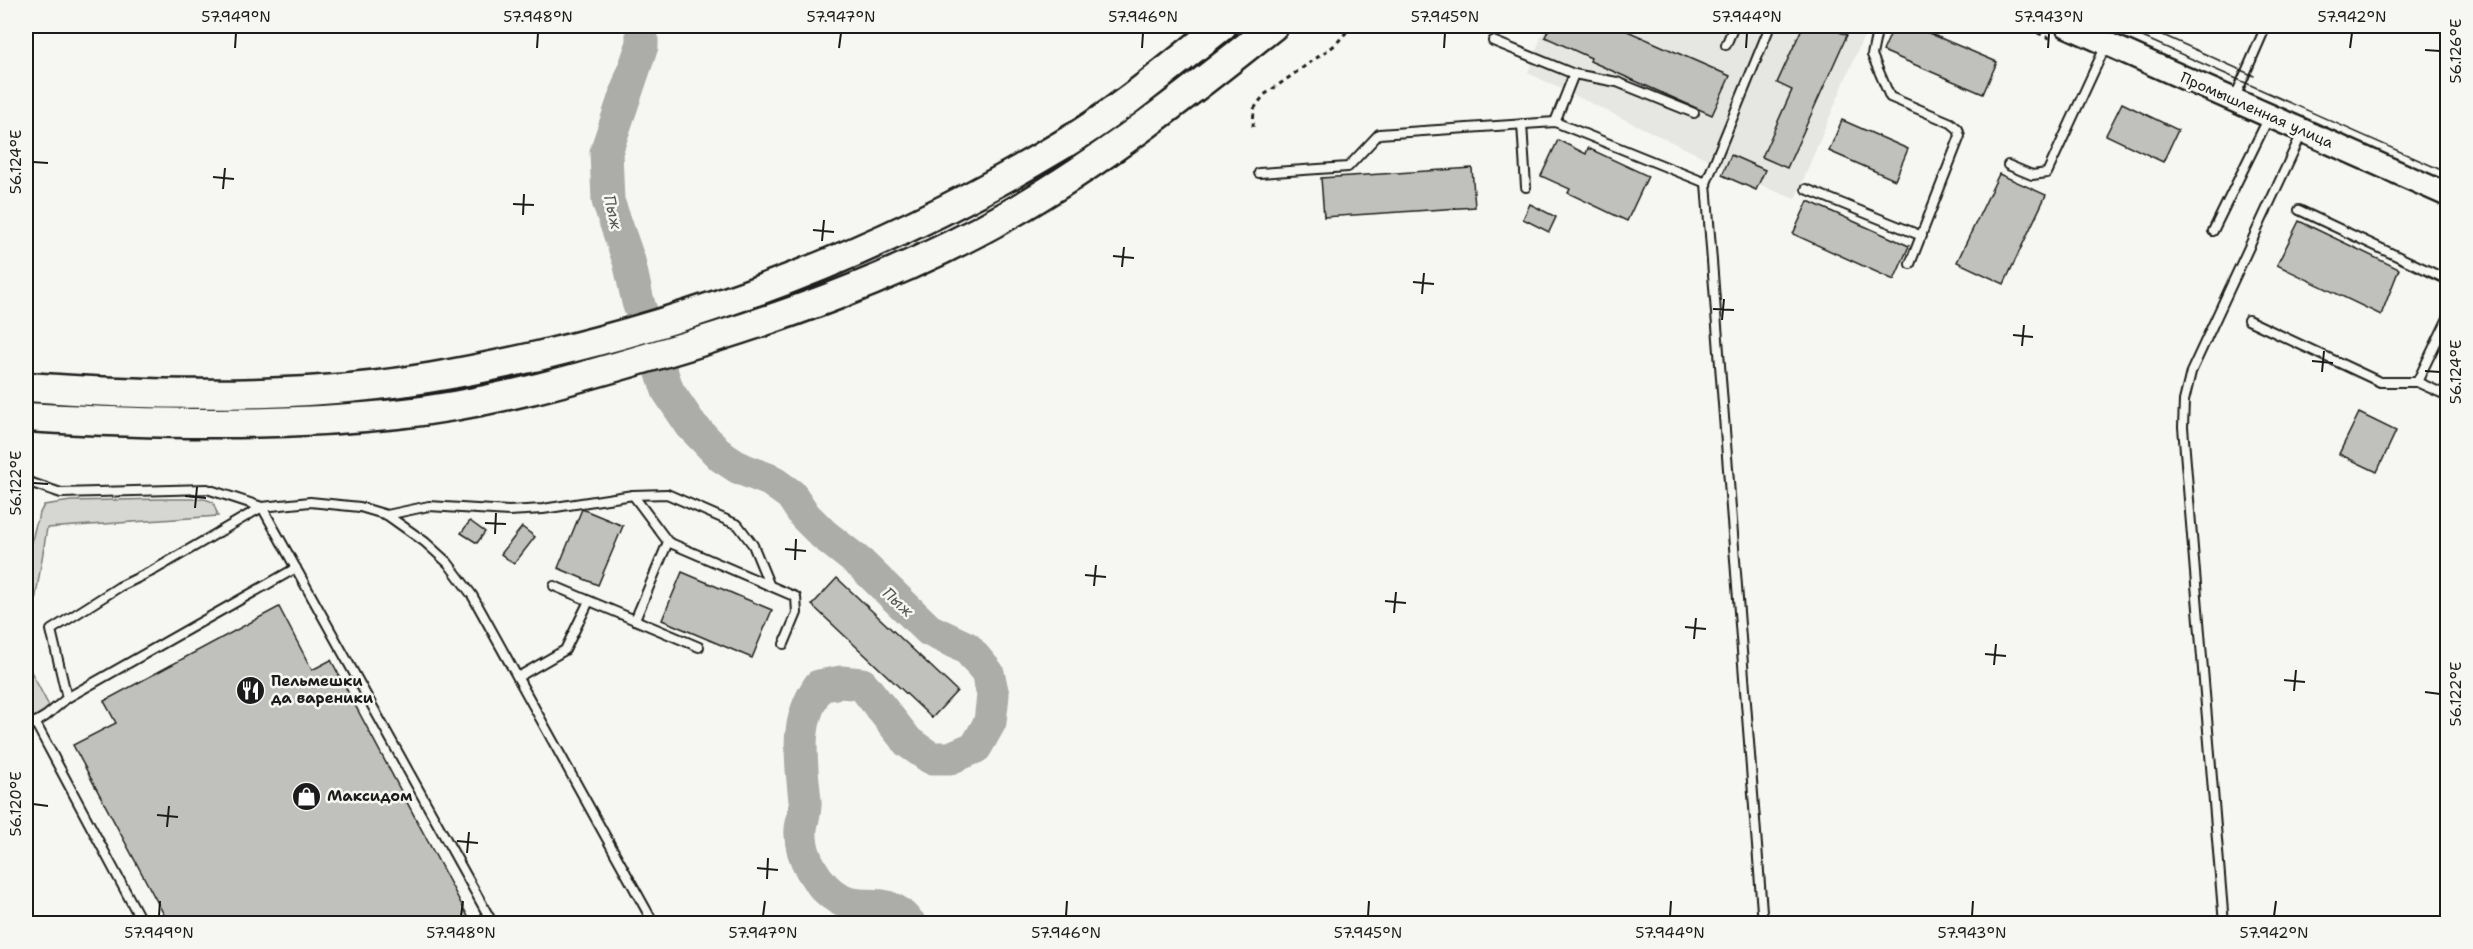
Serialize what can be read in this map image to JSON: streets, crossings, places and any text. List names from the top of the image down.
{
  "streets": {
    "street": ["Промышленная улица"]
  },
  "water": ["Пыж"],
  "places": {
    "restaurant": ["Пельмешки да вареники"],
    "shop": ["Максидом"]
  },
  "coordinates": [
    "57.949°N",
    "57.948°N",
    "57.947°N",
    "57.946°N",
    "57.945°N",
    "57.944°N",
    "57.943°N",
    "57.942°N",
    "56.126°E",
    "56.124°E",
    "56.122°E",
    "56.120°E"
  ]
}
